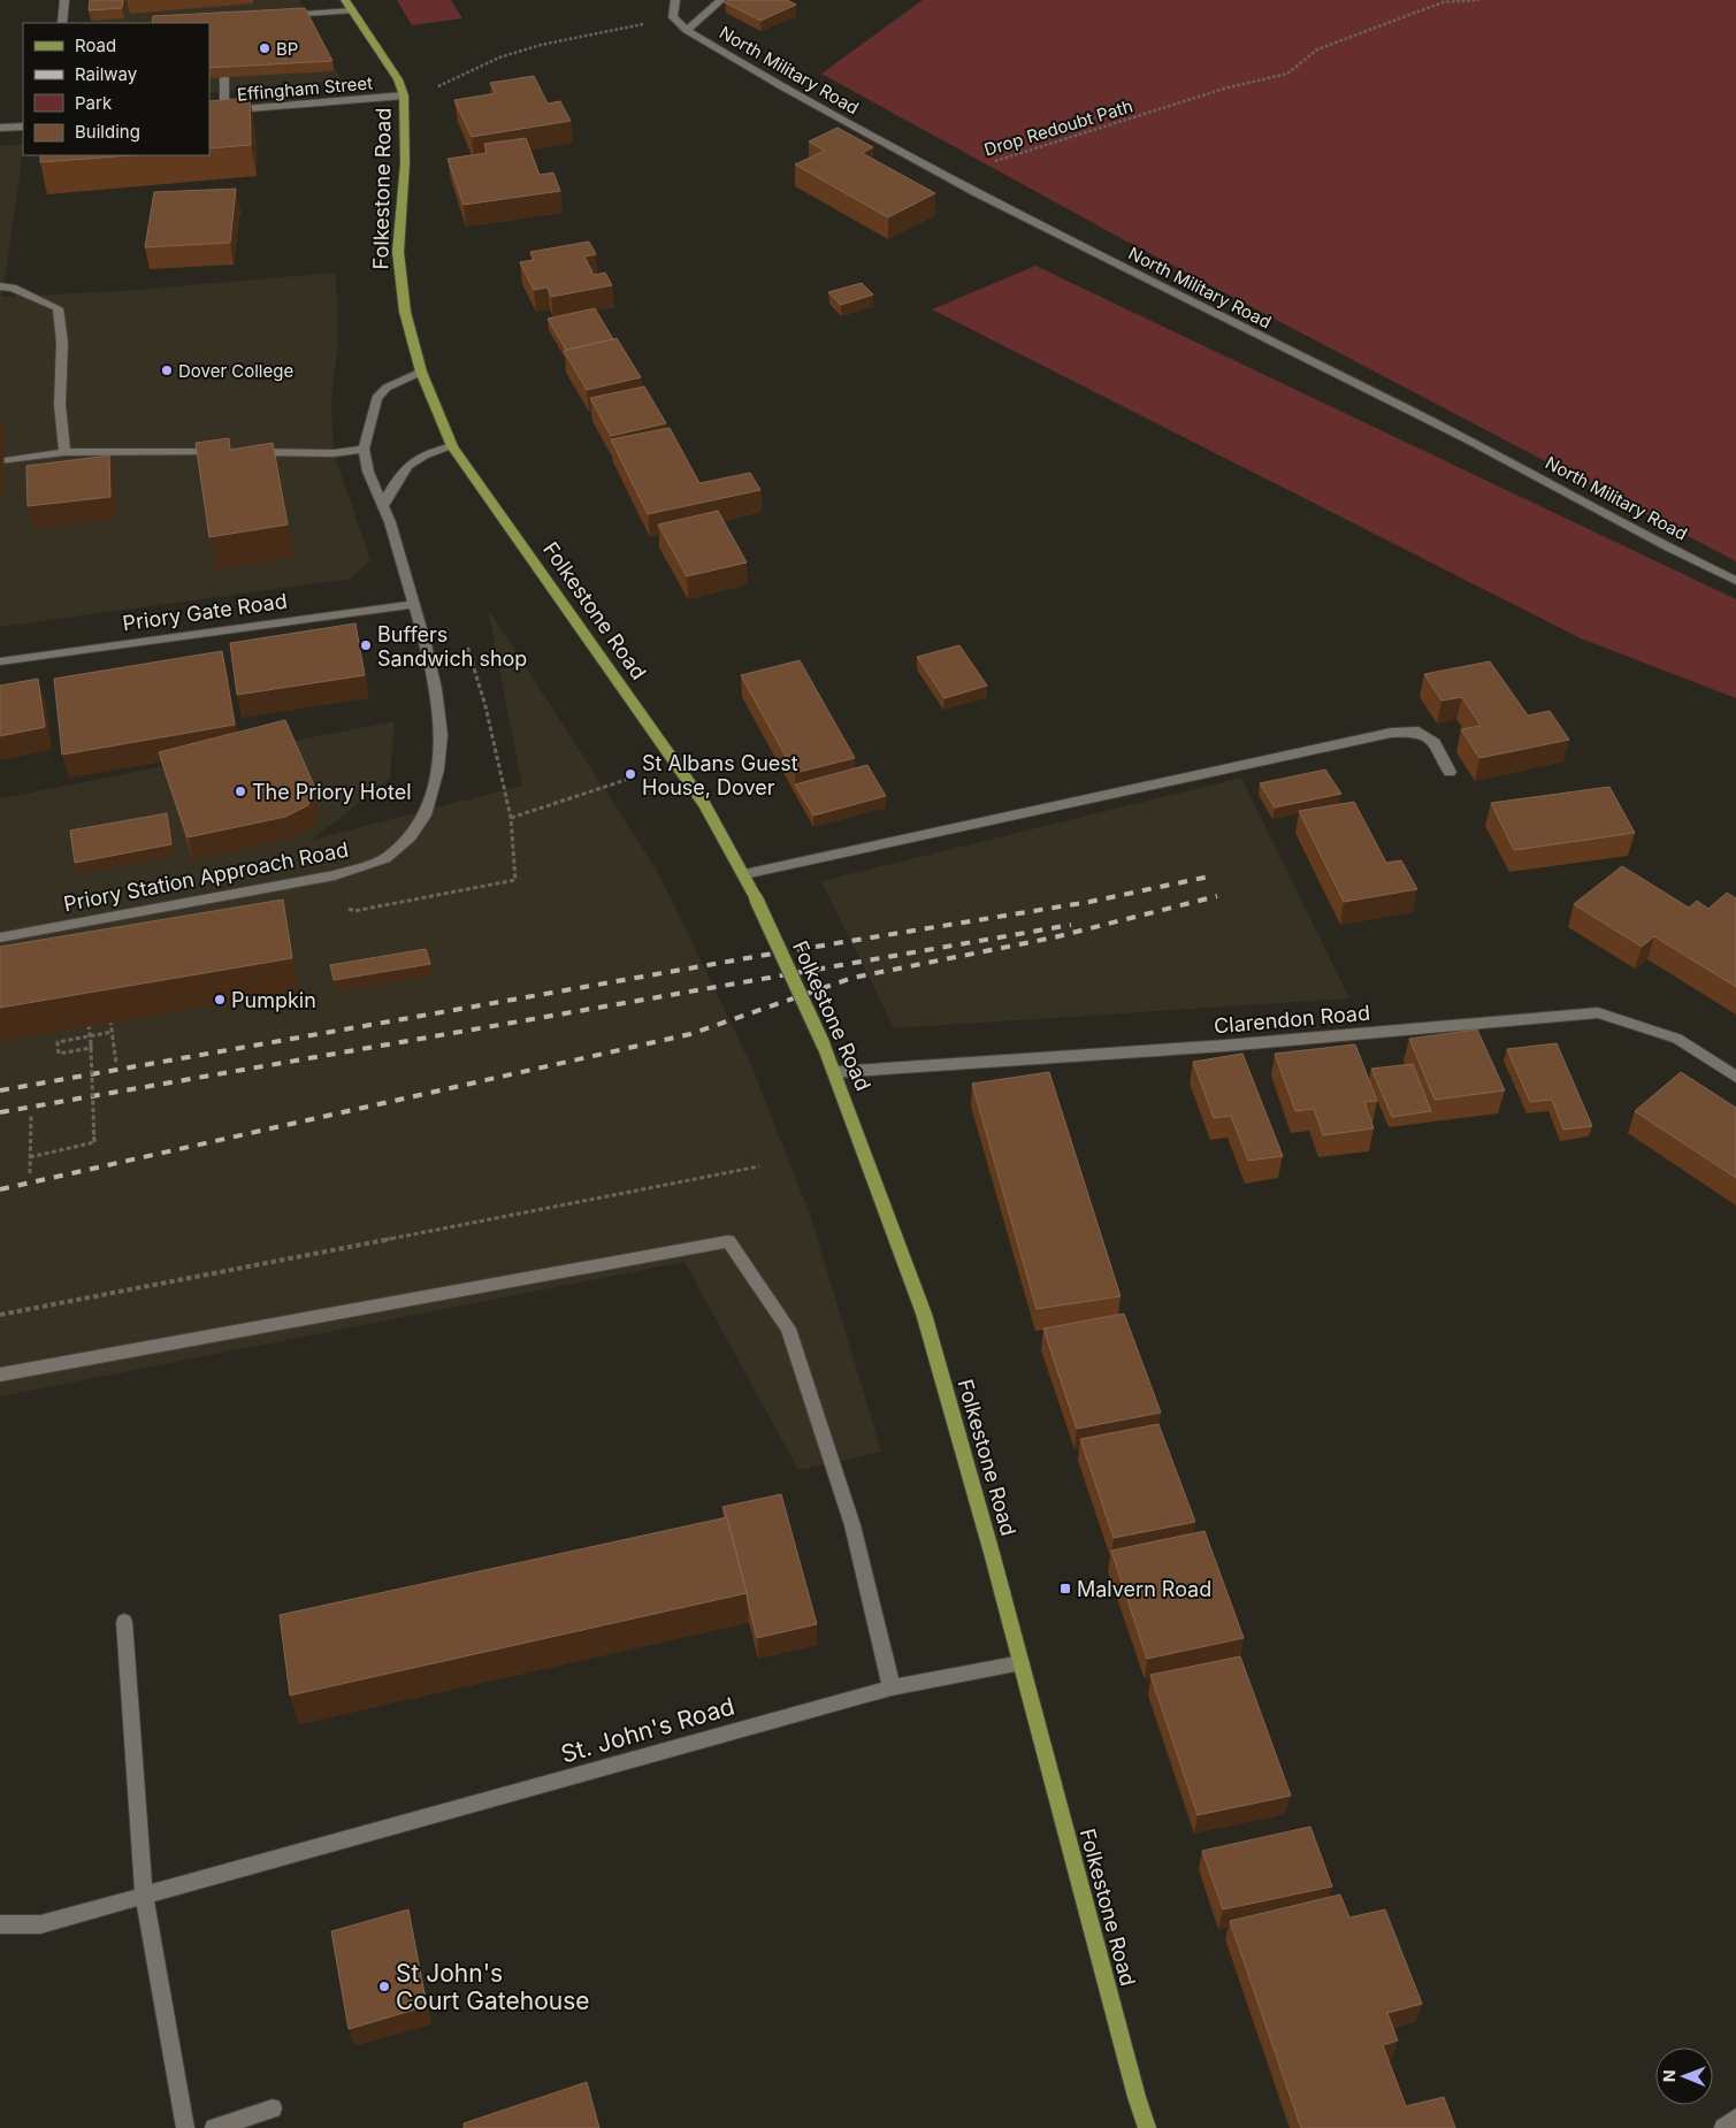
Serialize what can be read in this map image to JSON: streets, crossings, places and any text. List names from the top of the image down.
{
  "streets": {
    "main road": ["Folkestone Road"],
    "street": [
      "North Military Road",
      "Effingham Street",
      "Priory Gate Road",
      "Priory Station Approach Road",
      "Clarendon Road",
      "St. John's Road"
    ],
    "path": ["Drop Redoubt Path"]
  },
  "crossings": [
    ["North Military Road", "Drop Redoubt Path"],
    ["Effingham Street", "Folkestone Road"],
    ["Folkestone Road", "Priory Station Approach Road"],
    ["Folkestone Road", "Clarendon Road"],
    ["Folkestone Road", "St. John's Road"],
    ["Priory Gate Road", "Priory Station Approach Road"]
  ],
  "places": {
    "other": [
      "BP",
      "Dover College",
      "Buffers Sandwich shop",
      "St Albans Guest House, Dover",
      "The Priory Hotel",
      "Pumpkin",
      "St John's Court Gatehouse"
    ],
    "transit": ["Malvern Road"]
  },
  "legend": [
    "Road",
    "Railway",
    "Park",
    "Building"
  ],
  "north": "left"
}
